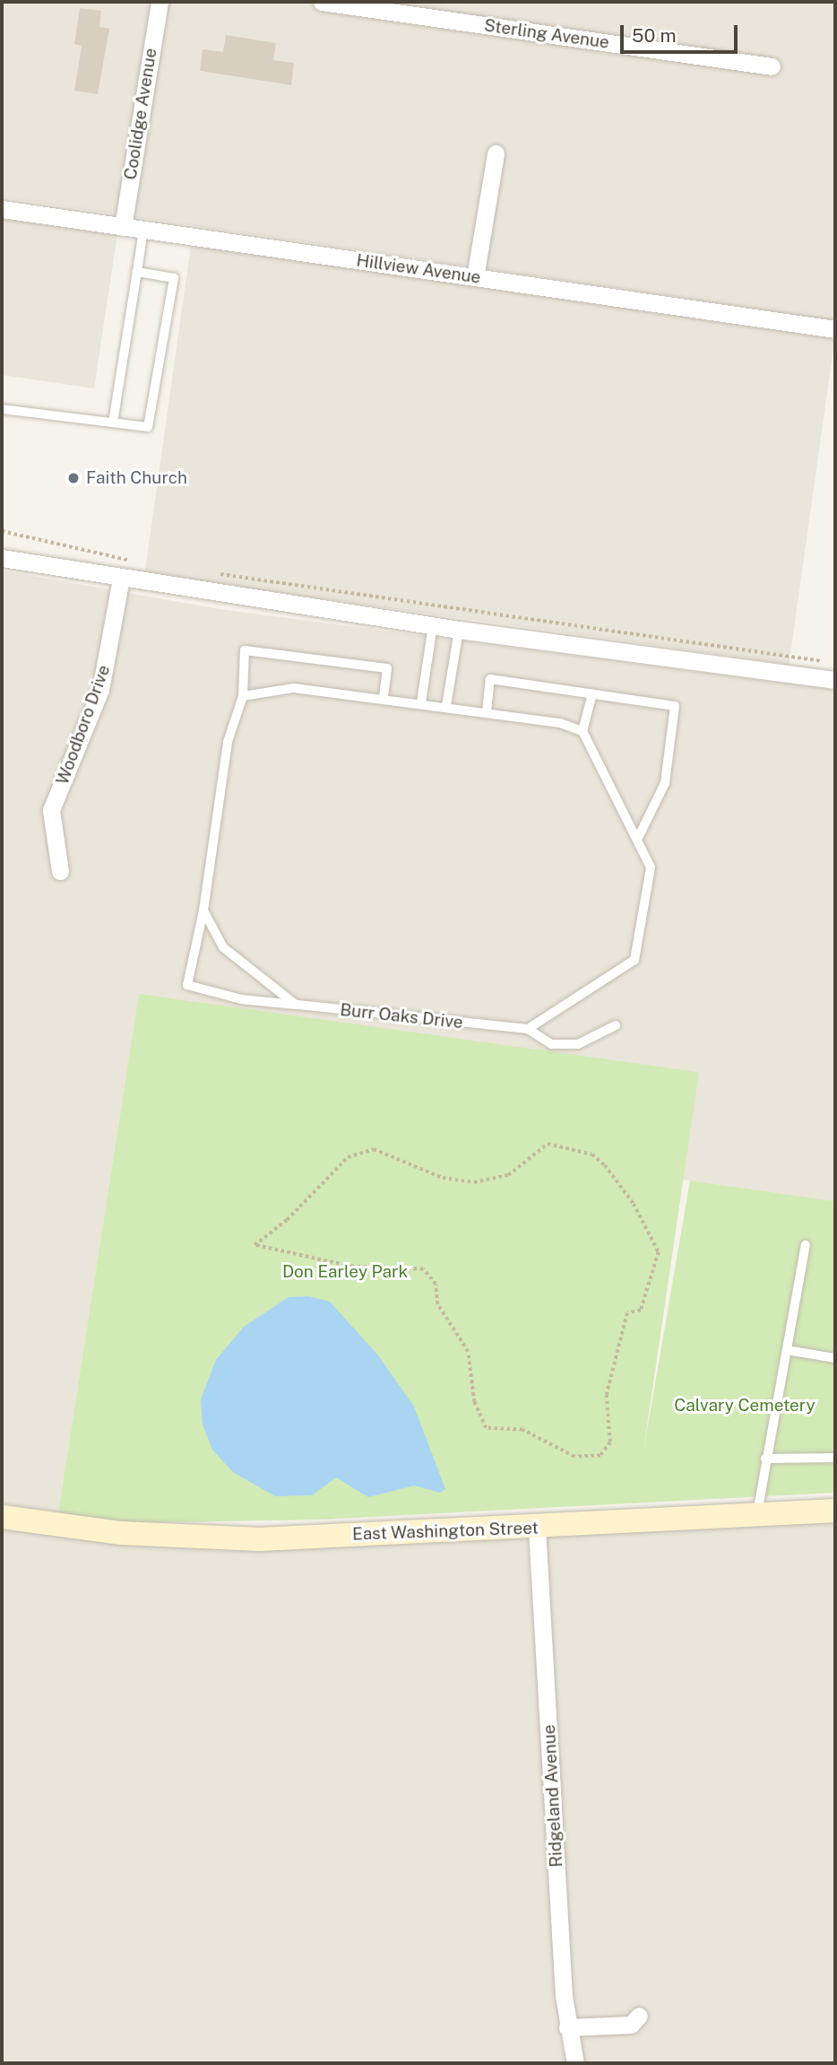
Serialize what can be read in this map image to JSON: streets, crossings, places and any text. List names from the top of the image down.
{
  "streets": {
    "main road": ["East Washington Street"],
    "street": [
      "Sterling Avenue",
      "Coolidge Avenue",
      "Hillview Avenue",
      "Woodboro Drive",
      "Ridgeland Avenue"
    ],
    "lane": ["Burr Oaks Drive"]
  },
  "crossings": [
    ["Coolidge Avenue", "Hillview Avenue"],
    ["East Washington Street", "Ridgeland Avenue"]
  ],
  "parks": ["Don Earley Park", "Calvary Cemetery"],
  "places": ["Faith Church"],
  "scale_bar": "50 m"
}
